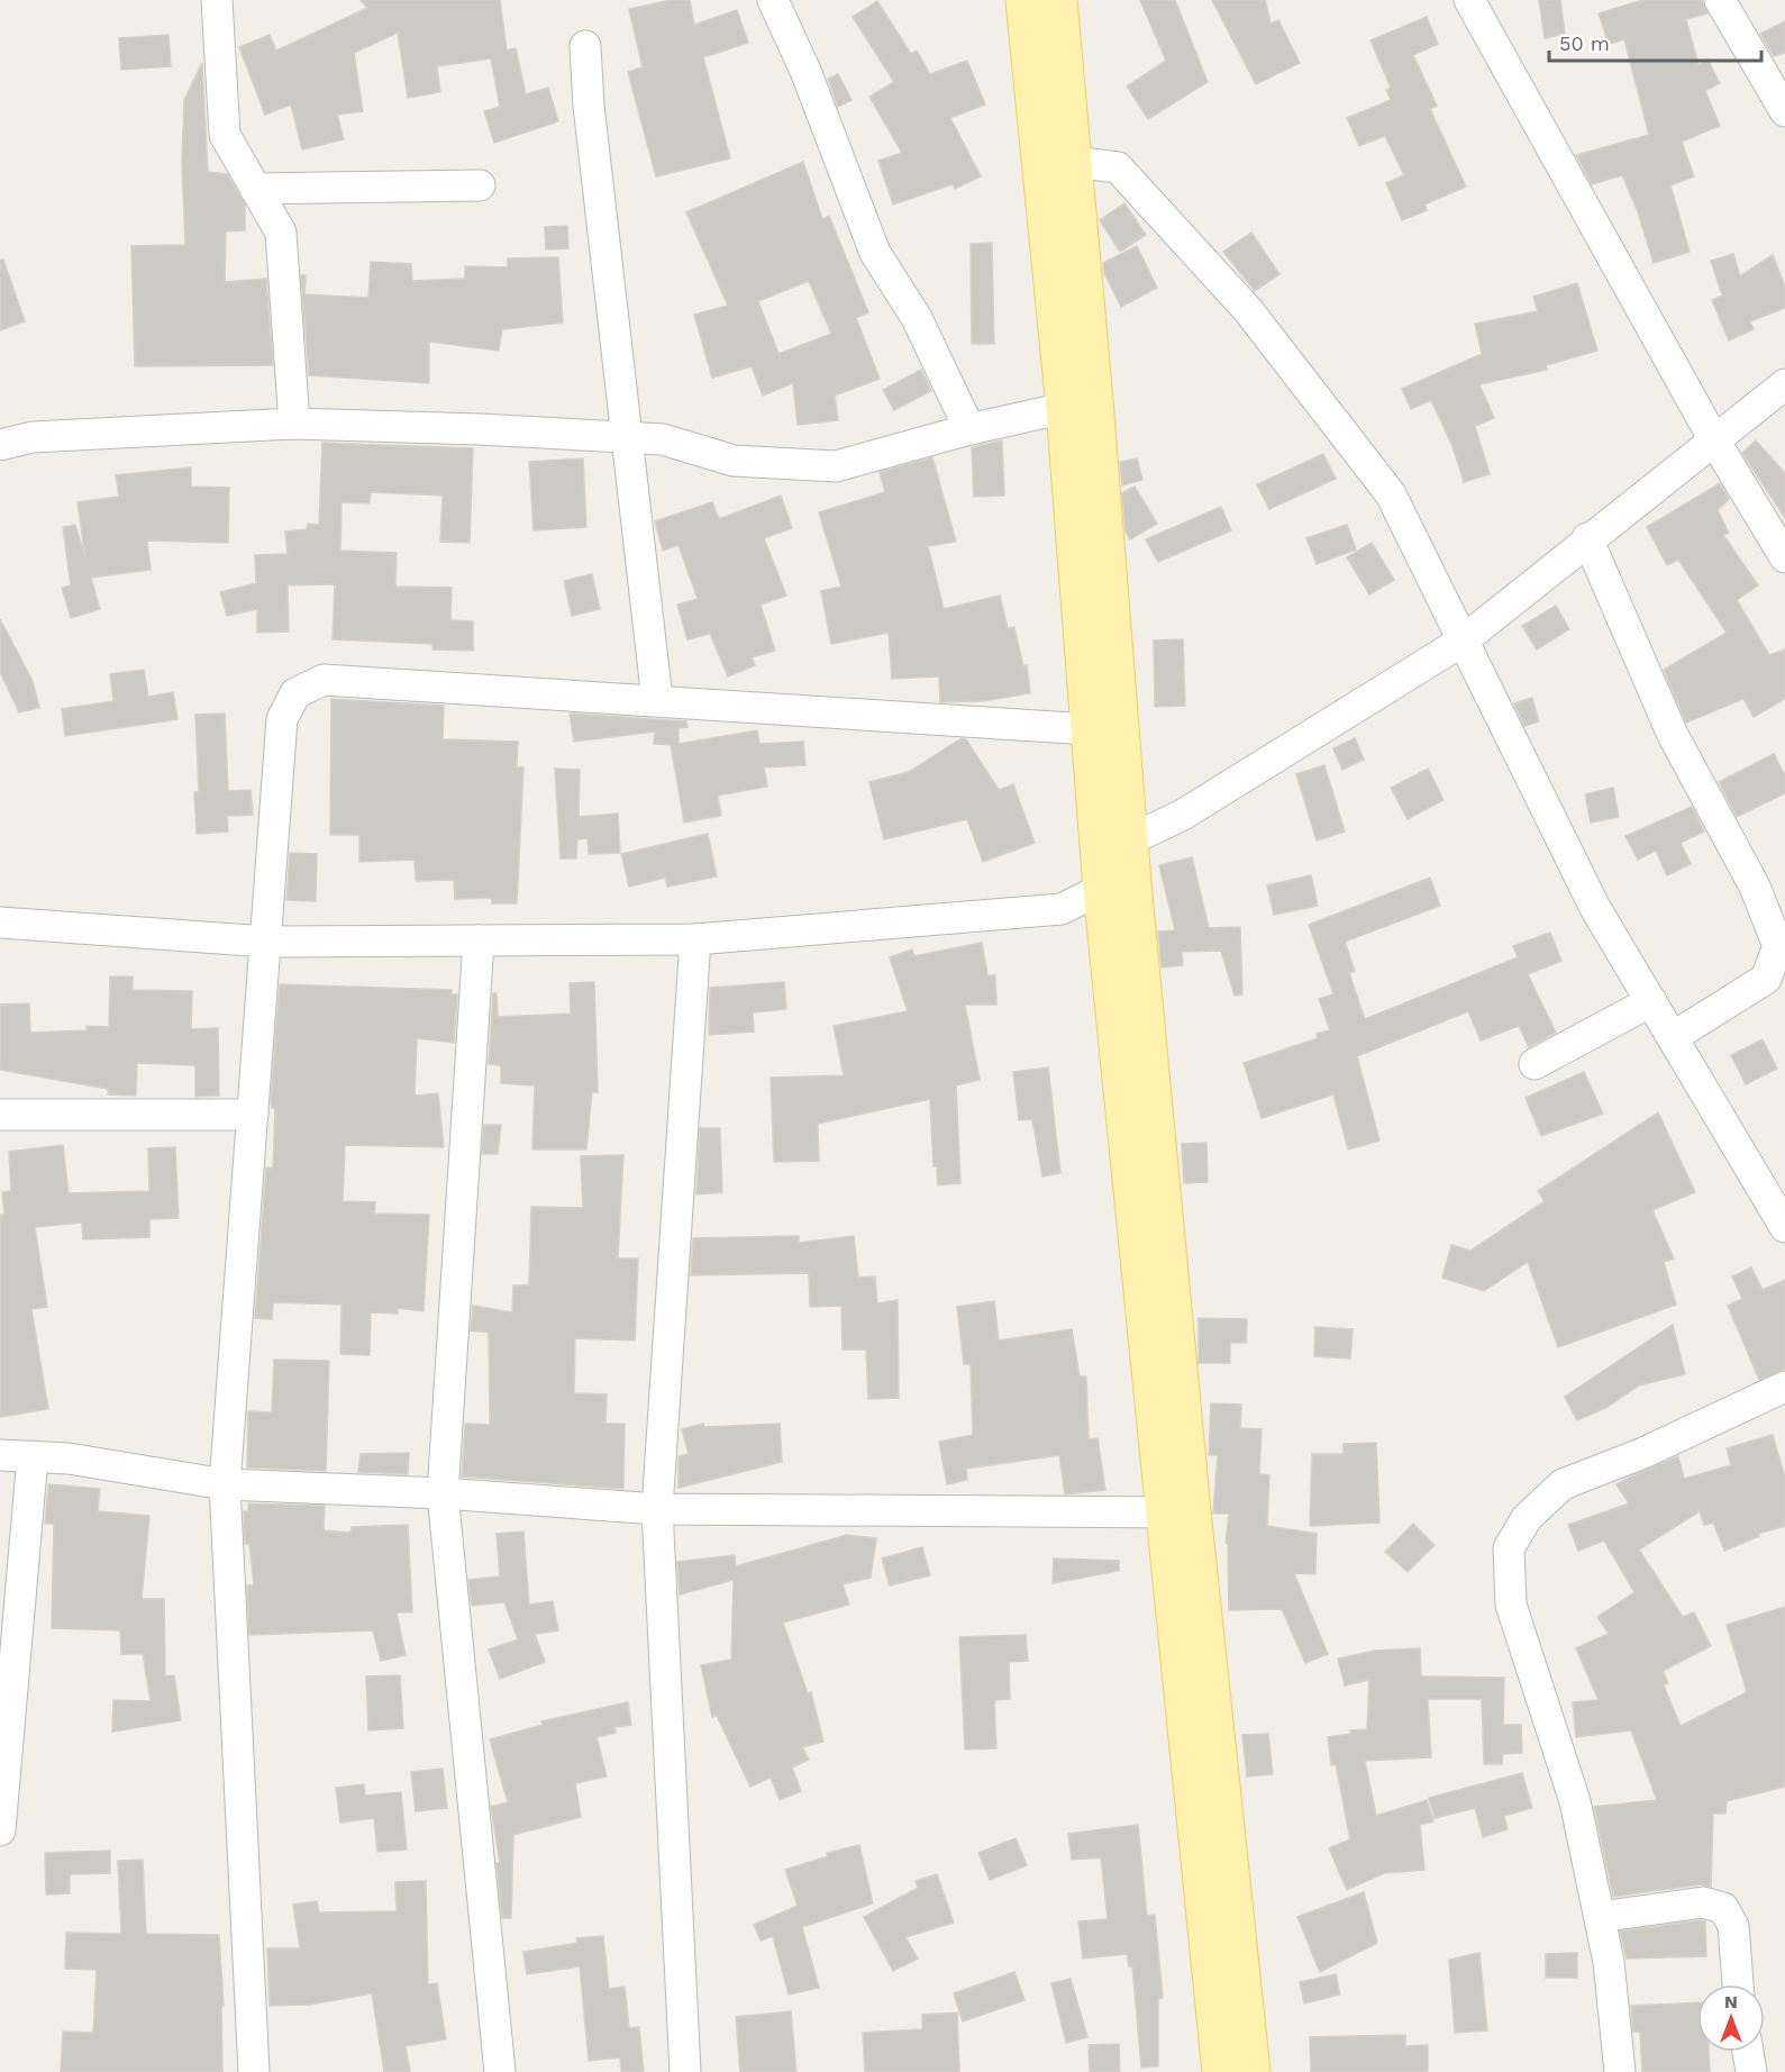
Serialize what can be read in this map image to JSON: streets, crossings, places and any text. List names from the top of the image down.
{
  "scale_bar": "50 m",
  "north": "top"
}
